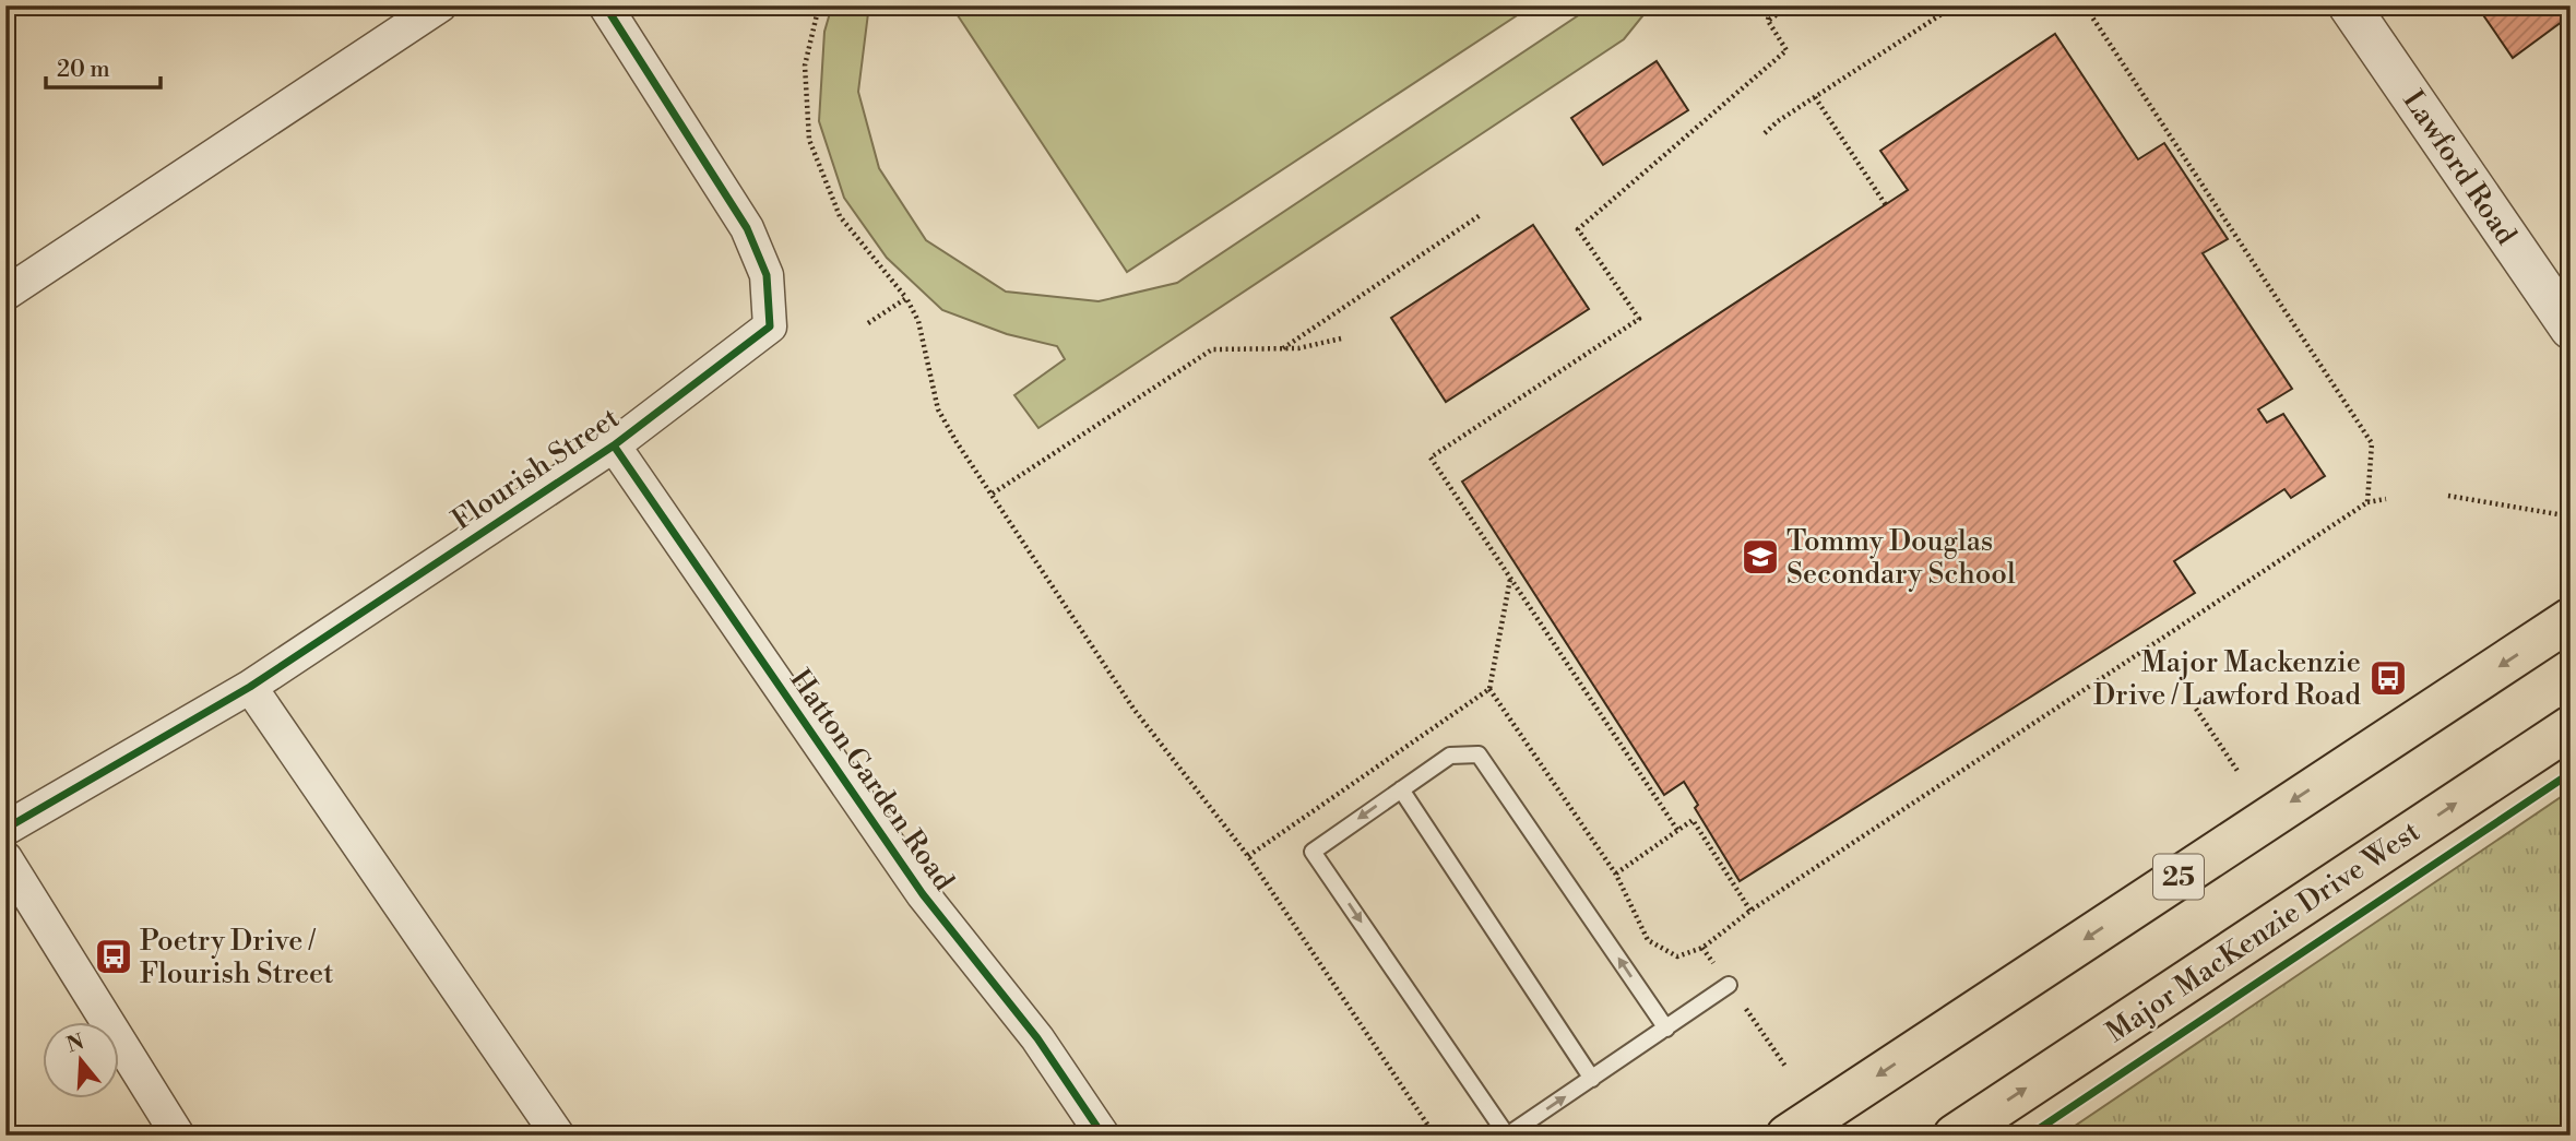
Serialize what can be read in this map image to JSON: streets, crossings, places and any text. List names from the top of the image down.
{
  "streets": {
    "main road": ["25", "Major MacKenzie Drive West"],
    "street": ["Lawford Road", "Flourish Street", "Hatton Garden Road"]
  },
  "crossings": [
    ["Flourish Street", "Hatton Garden Road"]
  ],
  "places": {
    "school or university": ["Tommy Douglas Secondary School"],
    "bus stop": ["Major Mackenzie Drive / Lawford Road", "Poetry Drive / Flourish Street"]
  },
  "scale_bar": "20 m",
  "north": "top"
}
